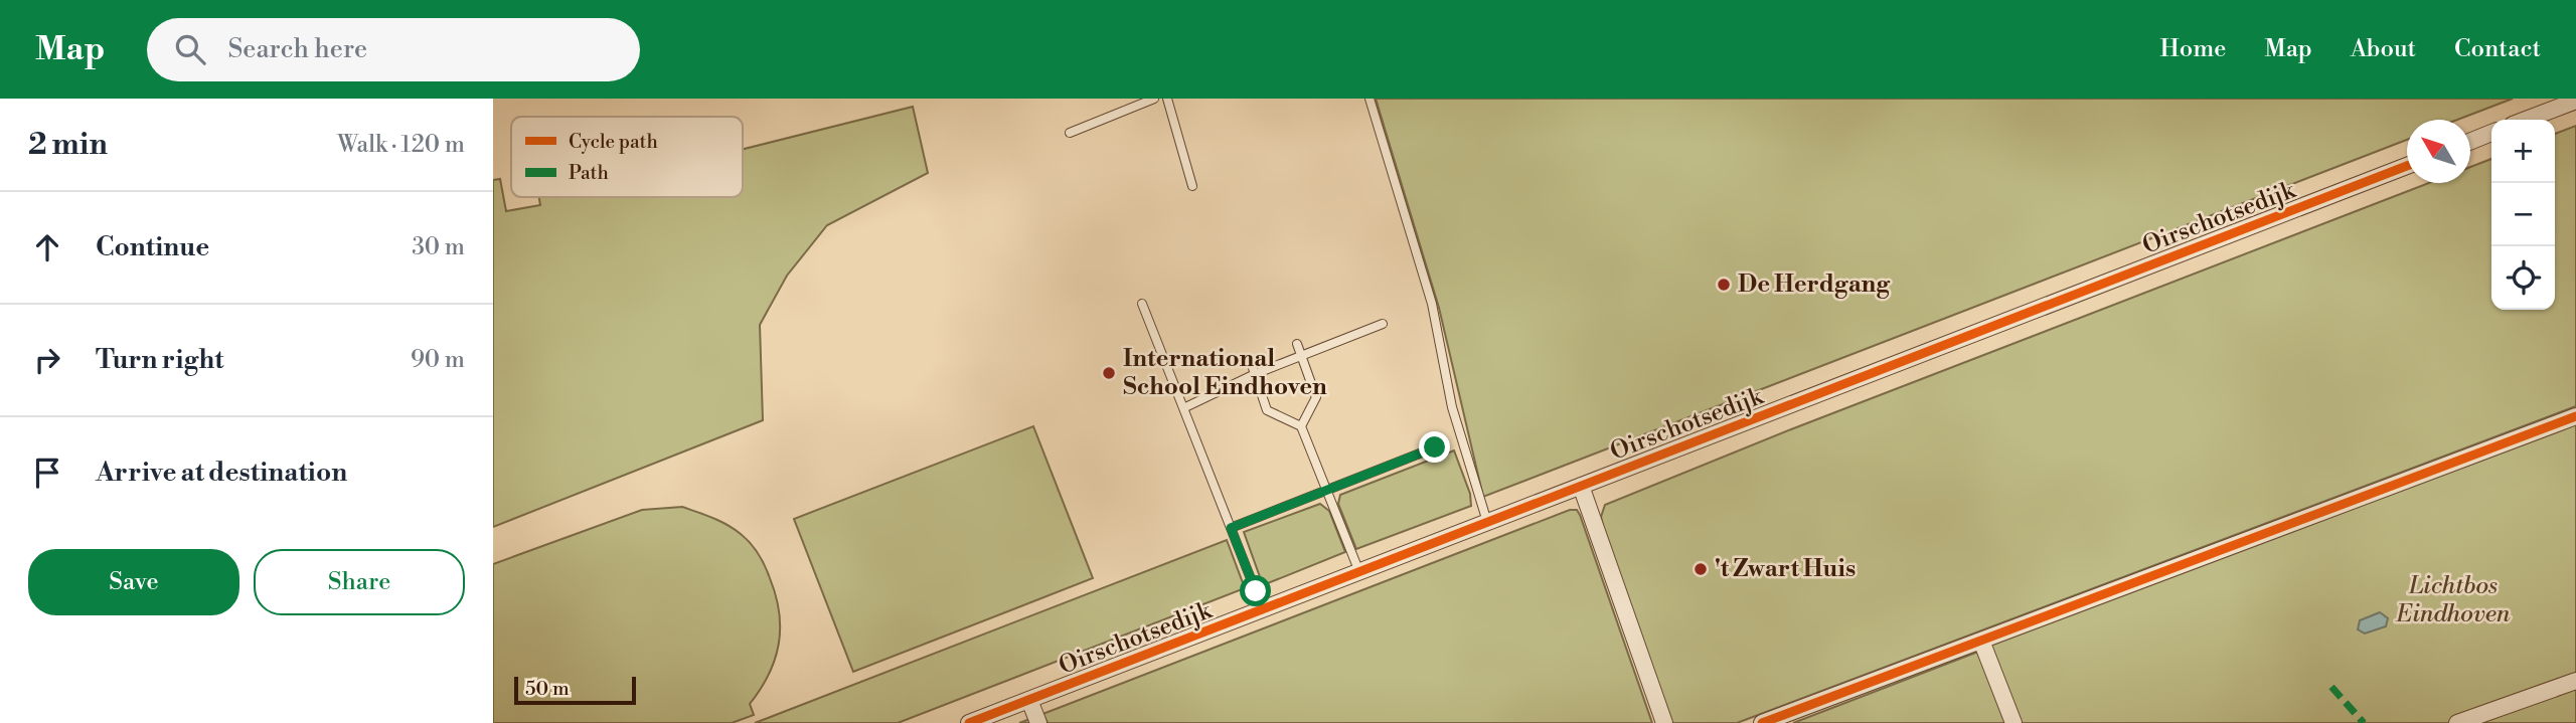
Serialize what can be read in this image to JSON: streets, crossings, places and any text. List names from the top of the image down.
{
  "streets": {
    "street": ["Oirschotsedijk"]
  },
  "parks": ["Lichtbos Eindhoven"],
  "places": ["De Herdgang", "International School Eindhoven", "'t Zwart Huis"],
  "legend": ["Cycle path", "Path"],
  "scale_bar": "50 m",
  "north": "top left",
  "page": {
    "header": "Map",
    "search": "Search here",
    "nav": [
      "Home",
      "Map",
      "About",
      "Contact"
    ],
    "heading": ["2 min", "Walk · 120 m"],
    "map_buttons": ["+", "−"],
    "list": [
      ["Continue", "30 m"],
      ["Turn right", "90 m"],
      "Arrive at destination"
    ],
    "buttons": ["Save", "Share"],
    "scale": "50 m"
  }
}
